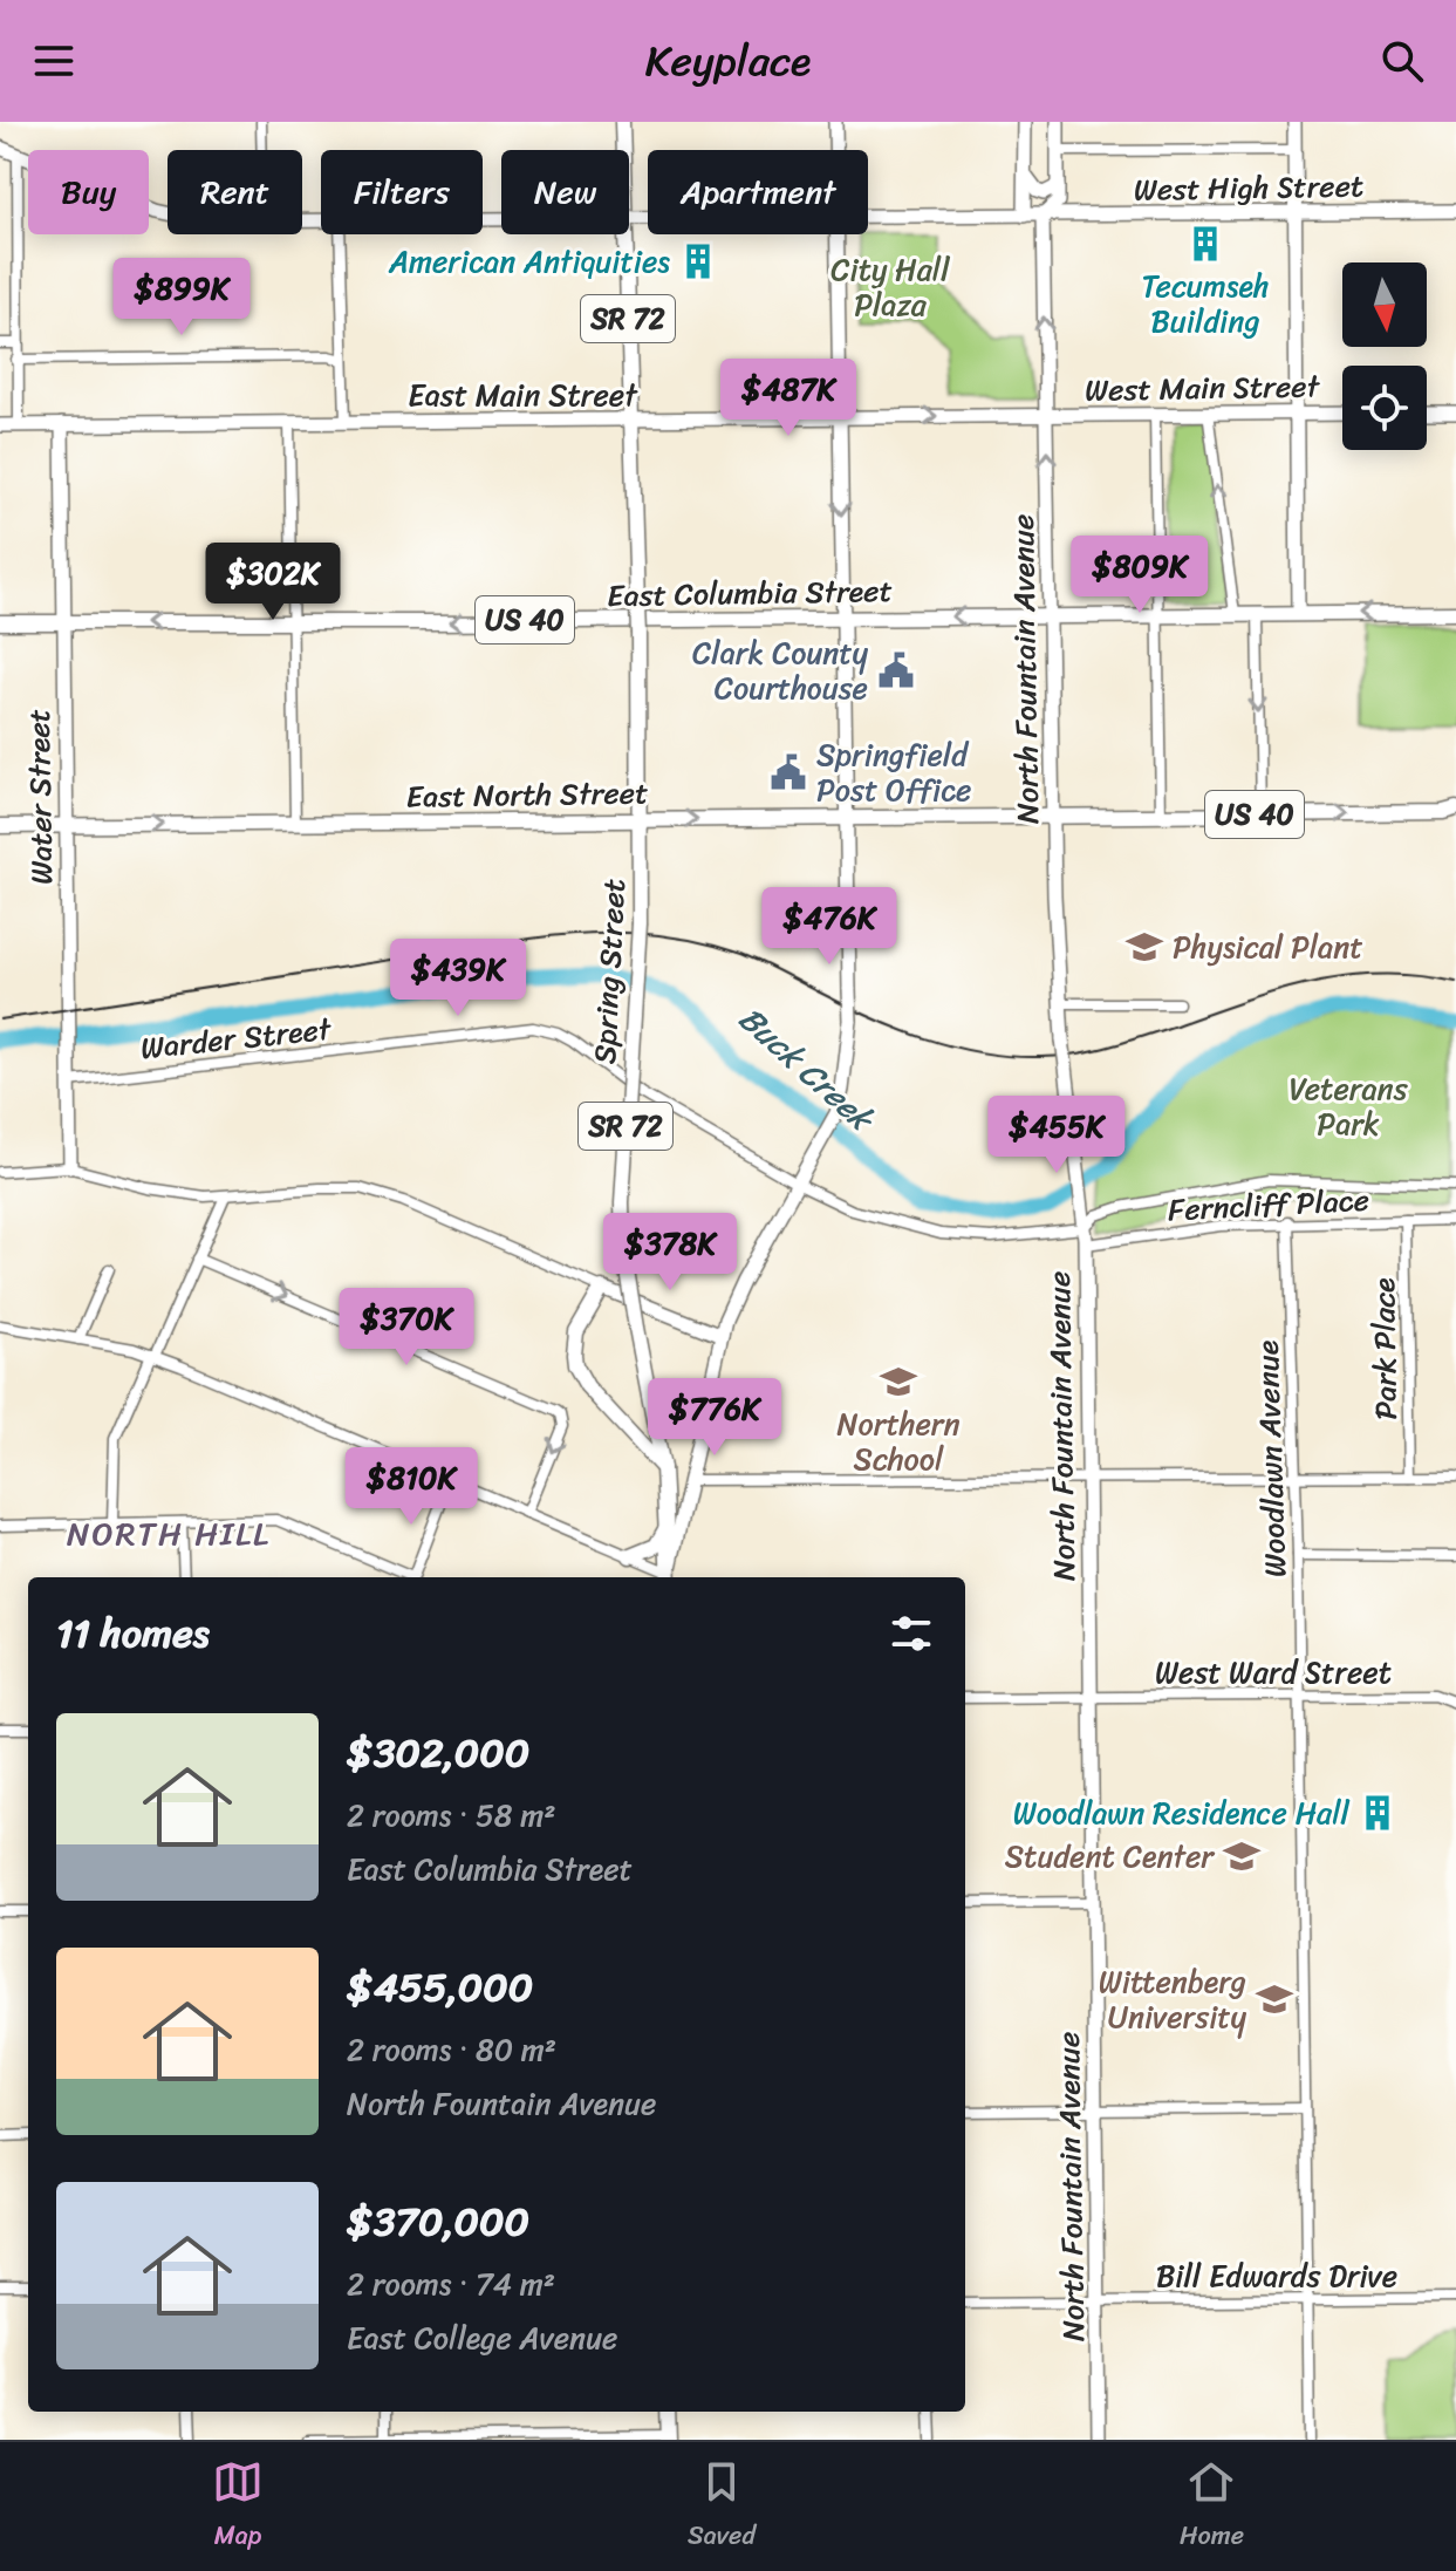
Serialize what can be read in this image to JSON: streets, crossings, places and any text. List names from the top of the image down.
{
  "streets": {
    "main road": [
      "SR 72",
      "East Columbia Street",
      "US 40",
      "East North Street",
      "Spring Street"
    ],
    "street": [
      "West High Street",
      "West Main Street",
      "East Main Street",
      "North Fountain Avenue",
      "Water Street",
      "Warder Street",
      "Ferncliff Place",
      "Park Place",
      "Woodlawn Avenue",
      "West Ward Street",
      "Bill Edwards Drive"
    ]
  },
  "crossings": [
    ["West High Street", "North Fountain Avenue"],
    ["SR 72", "East Main Street"],
    ["SR 72", "East North Street"],
    ["SR 72", "Spring Street"],
    ["West Main Street", "East Main Street"],
    ["West Main Street", "North Fountain Avenue"],
    ["East Main Street", "North Fountain Avenue"],
    ["East Main Street", "Water Street"],
    ["East Columbia Street", "US 40"],
    ["East Columbia Street", "North Fountain Avenue"],
    ["East Columbia Street", "Water Street"],
    ["US 40", "North Fountain Avenue"],
    ["US 40", "East North Street"],
    ["North Fountain Avenue", "East North Street"],
    ["North Fountain Avenue", "Warder Street"],
    ["North Fountain Avenue", "Ferncliff Place"],
    ["North Fountain Avenue", "West Ward Street"],
    ["North Fountain Avenue", "Bill Edwards Drive"],
    ["East North Street", "Water Street"],
    ["East North Street", "Spring Street"],
    ["Water Street", "Warder Street"],
    ["Ferncliff Place", "Park Place"],
    ["Ferncliff Place", "Woodlawn Avenue"],
    ["Woodlawn Avenue", "West Ward Street"]
  ],
  "one_way": ["East Columbia Street", "East North Street"],
  "districts": ["NORTH HILL"],
  "water": ["Buck Creek"],
  "parks": ["City Hall Plaza", "Veterans Park"],
  "places": {
    "building": ["Tecumseh Building", "American Antiquities", "Woodlawn Residence Hall"],
    "public building": ["Clark County Courthouse", "Springfield Post Office"],
    "school or university": [
      "Physical Plant",
      "Northern School",
      "Student Center",
      "Wittenberg University"
    ]
  },
  "north": "bottom",
  "page": {
    "header": "Keyplace",
    "chip": [
      "Buy",
      "Rent",
      "Filters",
      "New",
      "Apartment"
    ],
    "price": [
      "$899K",
      "$487K",
      "$809K",
      "$302K",
      "$476K",
      "$439K",
      "$455K",
      "$378K",
      "$370K",
      "$776K",
      "$810K"
    ],
    "heading": "11 homes",
    "list": [
      {
        "name": "$302,000",
        "note": "2 rooms · 58 m² · East Columbia Street"
      },
      {
        "name": "$455,000",
        "note": "2 rooms · 80 m² · North Fountain Avenue"
      },
      {
        "name": "$370,000",
        "note": "2 rooms · 74 m² · East College Avenue"
      }
    ],
    "tabs": ["Map", "Saved", "Home"]
  }
}
